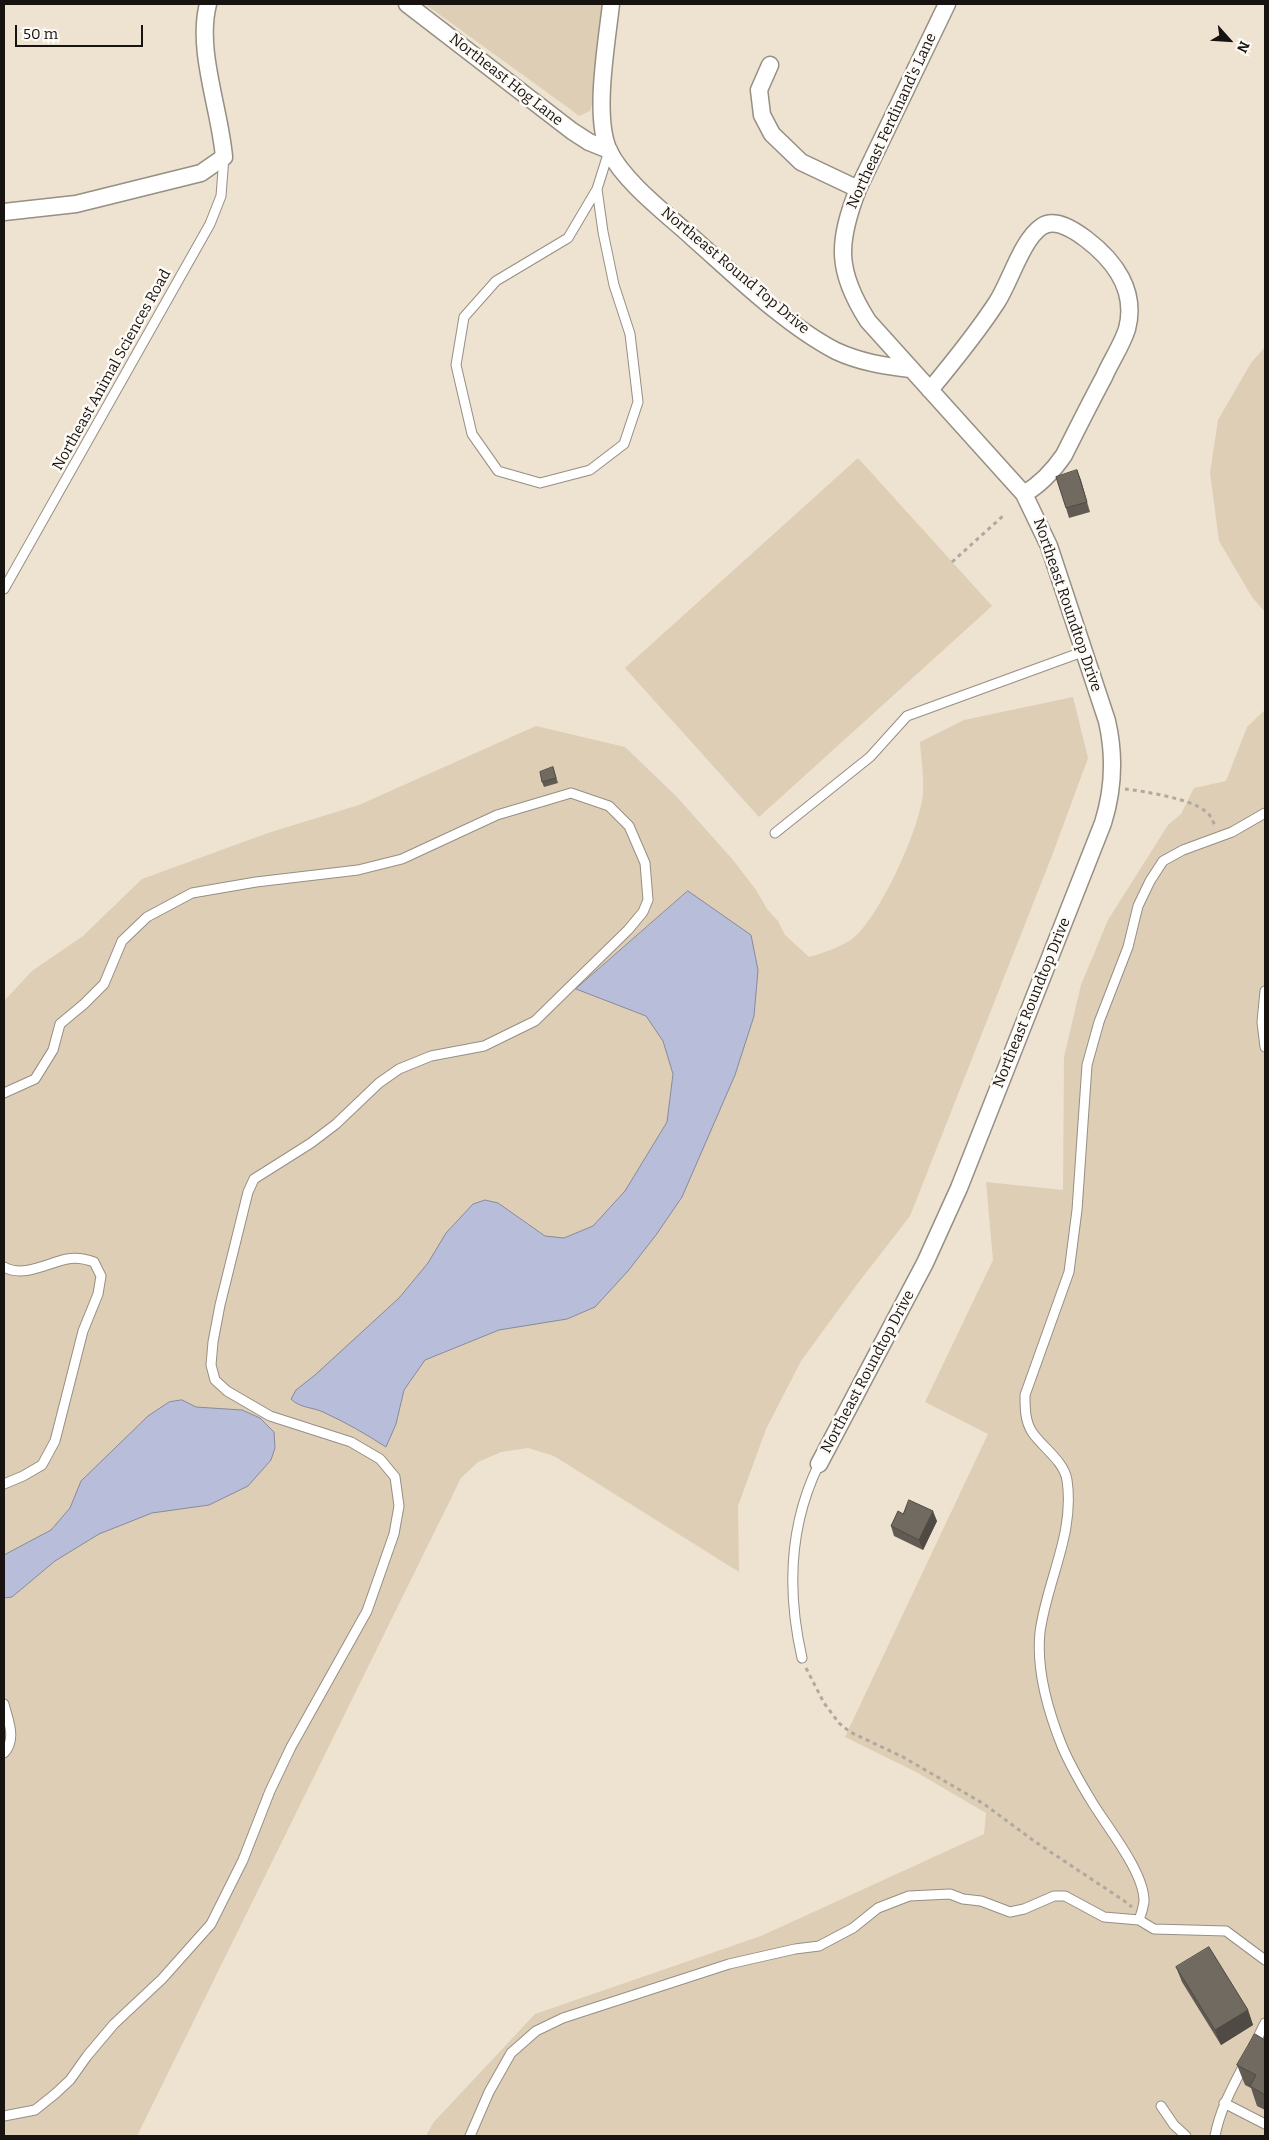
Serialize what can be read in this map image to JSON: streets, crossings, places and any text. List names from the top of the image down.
{
  "streets": {
    "street": [
      "Northeast Hog Lane",
      "Northeast Ferdinand's Lane",
      "Northeast Round Top Drive",
      "Northeast Roundtop Drive"
    ],
    "lane": ["Northeast Animal Sciences Road"]
  },
  "crossings": [
    ["Northeast Hog Lane", "Northeast Round Top Drive"],
    ["Northeast Ferdinand's Lane", "Northeast Round Top Drive"],
    ["Northeast Ferdinand's Lane", "Northeast Roundtop Drive"],
    ["Northeast Round Top Drive", "Northeast Roundtop Drive"]
  ],
  "scale_bar": "50 m",
  "north": "bottom right"
}
